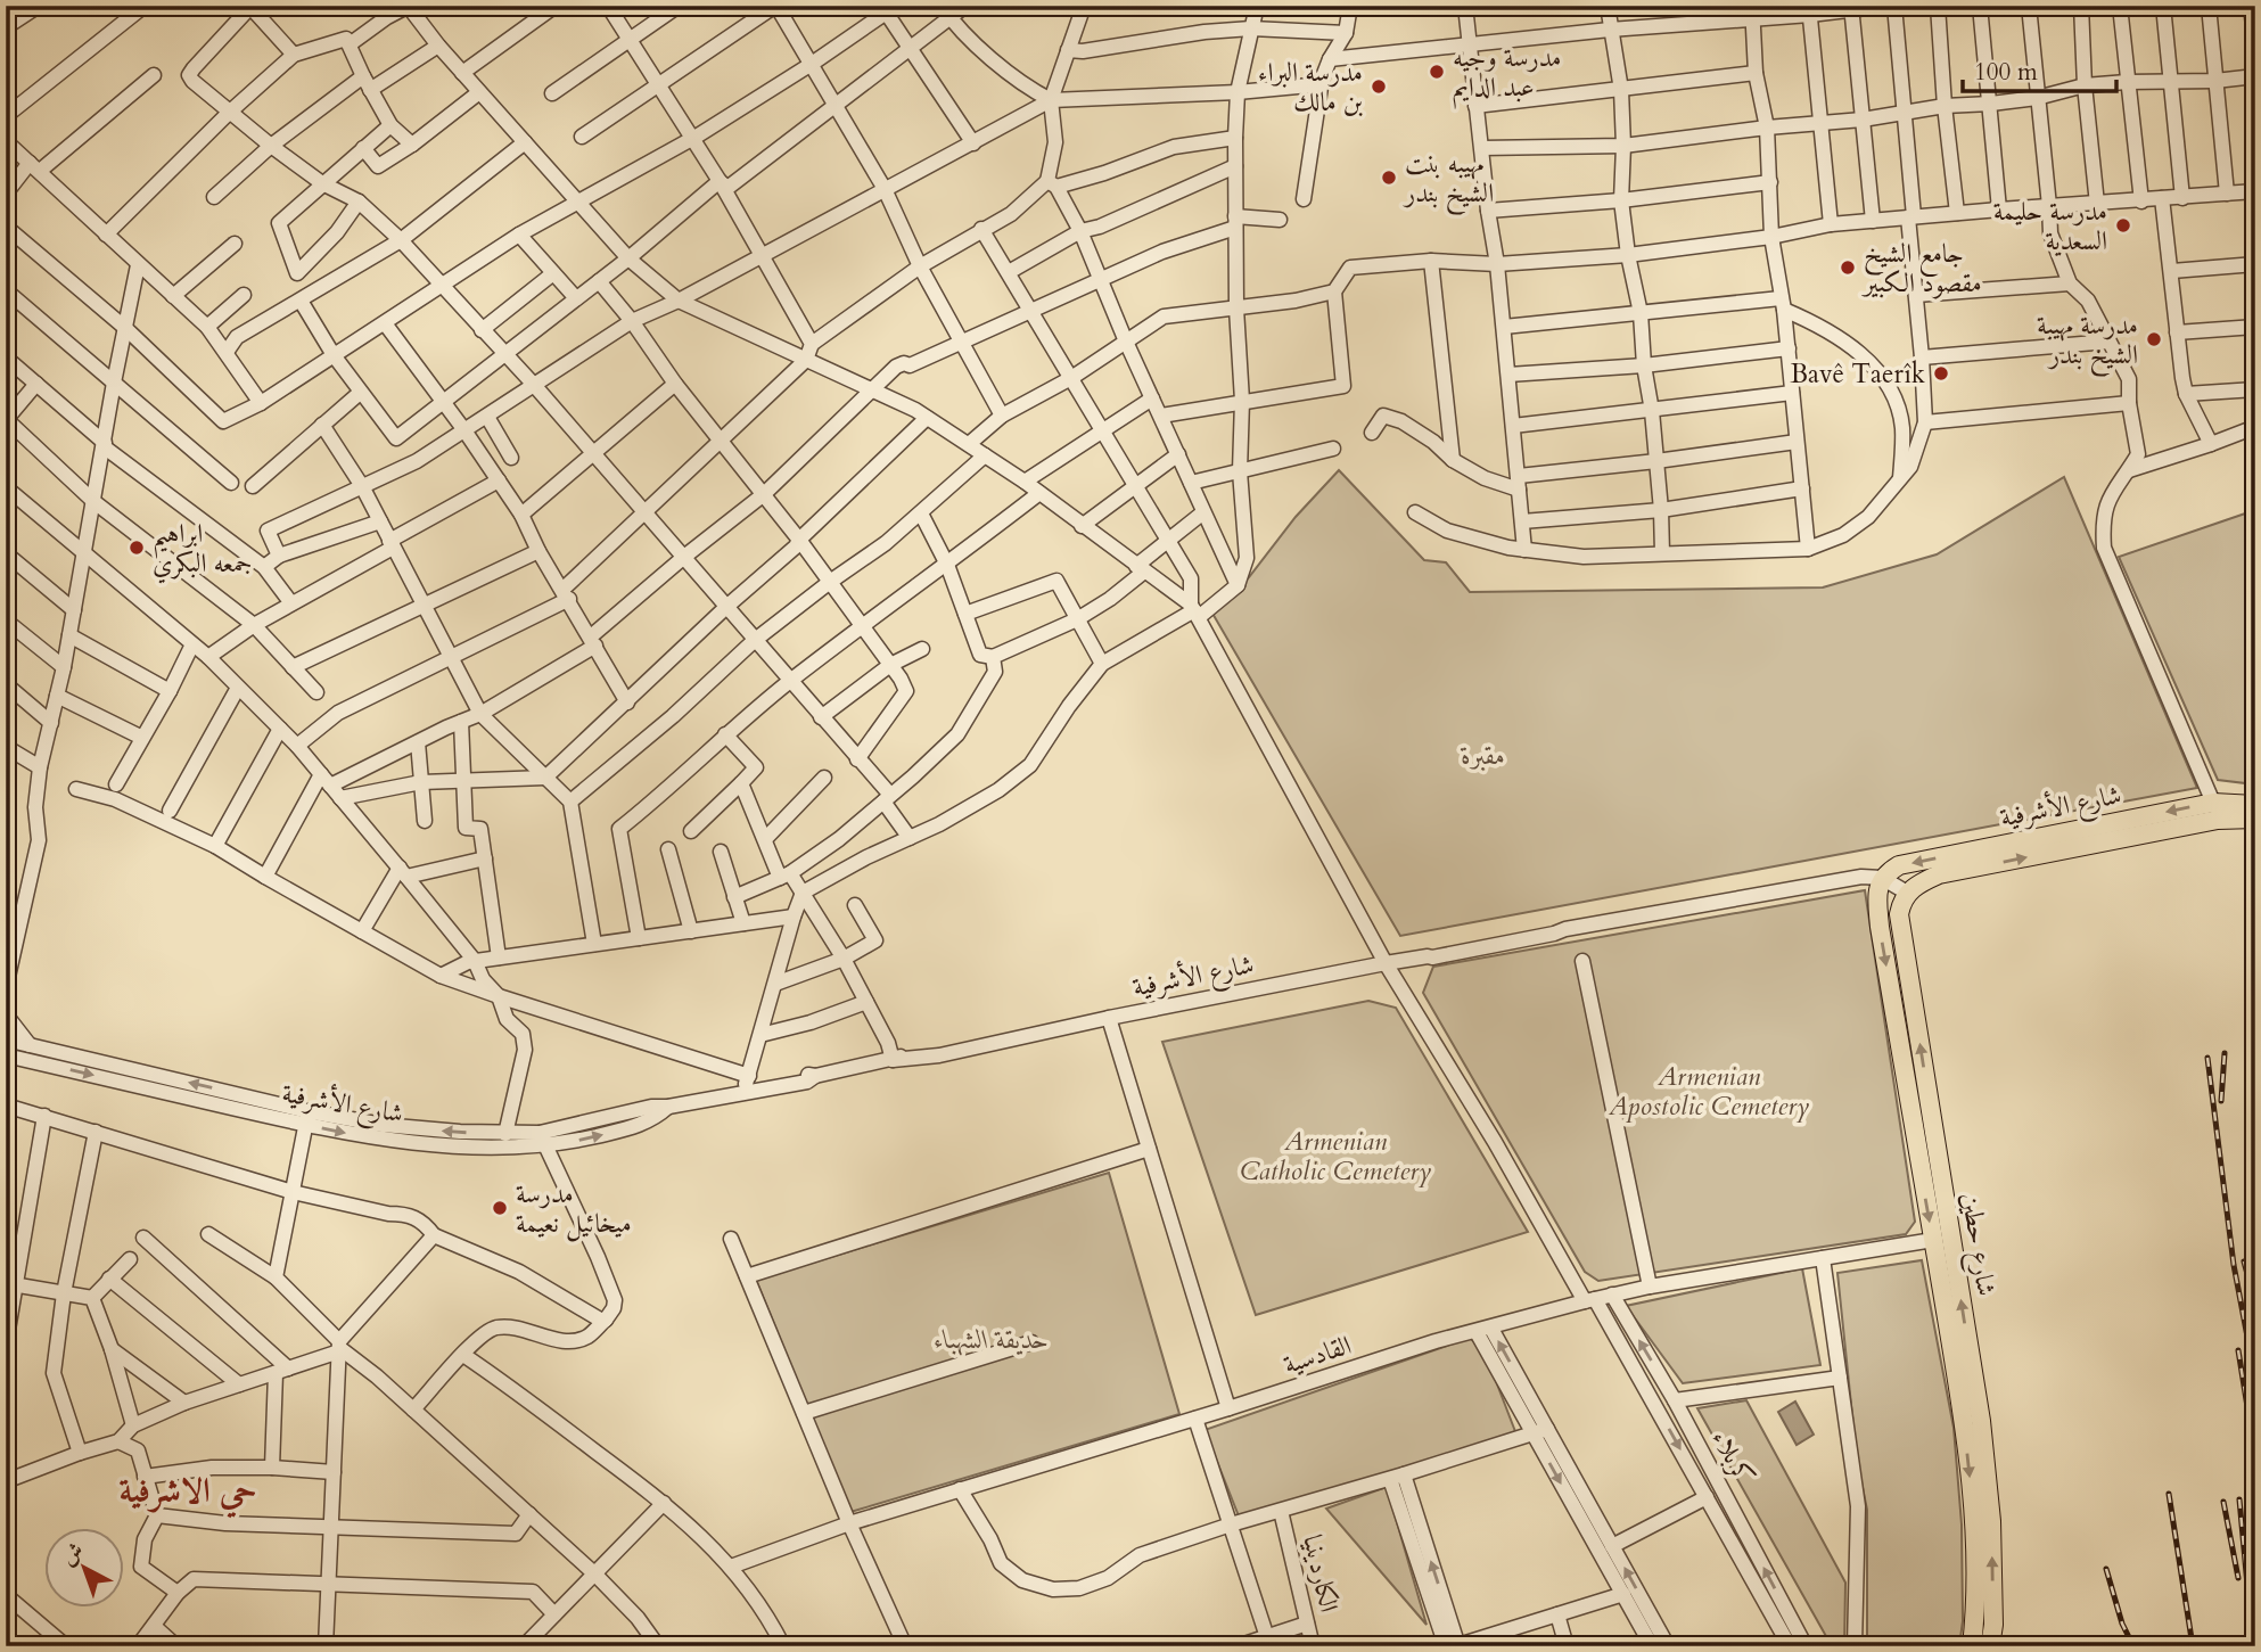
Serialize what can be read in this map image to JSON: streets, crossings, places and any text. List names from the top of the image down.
{
  "streets": {
    "main road": ["شارع الأشرفية", "شارع حطين"],
    "street": ["القادسية", "كربلاء", "الكاردينيا"]
  },
  "crossings": [
    ["شارع الأشرفية", "شارع حطين"],
    ["شارع الأشرفية", "كربلاء"],
    ["شارع حطين", "القادسية"],
    ["القادسية", "كربلاء"]
  ],
  "districts": ["حي الاشرفية"],
  "parks": [
    "مقبرة",
    "Armenian Apostolic Cemetery",
    "Armenian Catholic Cemetery",
    "حديقة الشهباء"
  ],
  "places": [
    "مدرسة وجيه عبد الدايم",
    "مدرسة البراء بن مالك",
    "مهيبه بنت الشيخ بندر",
    "مدرسة حليمة السعدية",
    "جامع الشيخ مقصود الكبير",
    "مدرسة مهيبة الشيخ بندر",
    "Bavê Taerîk",
    "ابراهيم جمعه البكري",
    "مدرسة ميخائيل نعيمة"
  ],
  "scale_bar": "100 m",
  "north": "top left"
}
